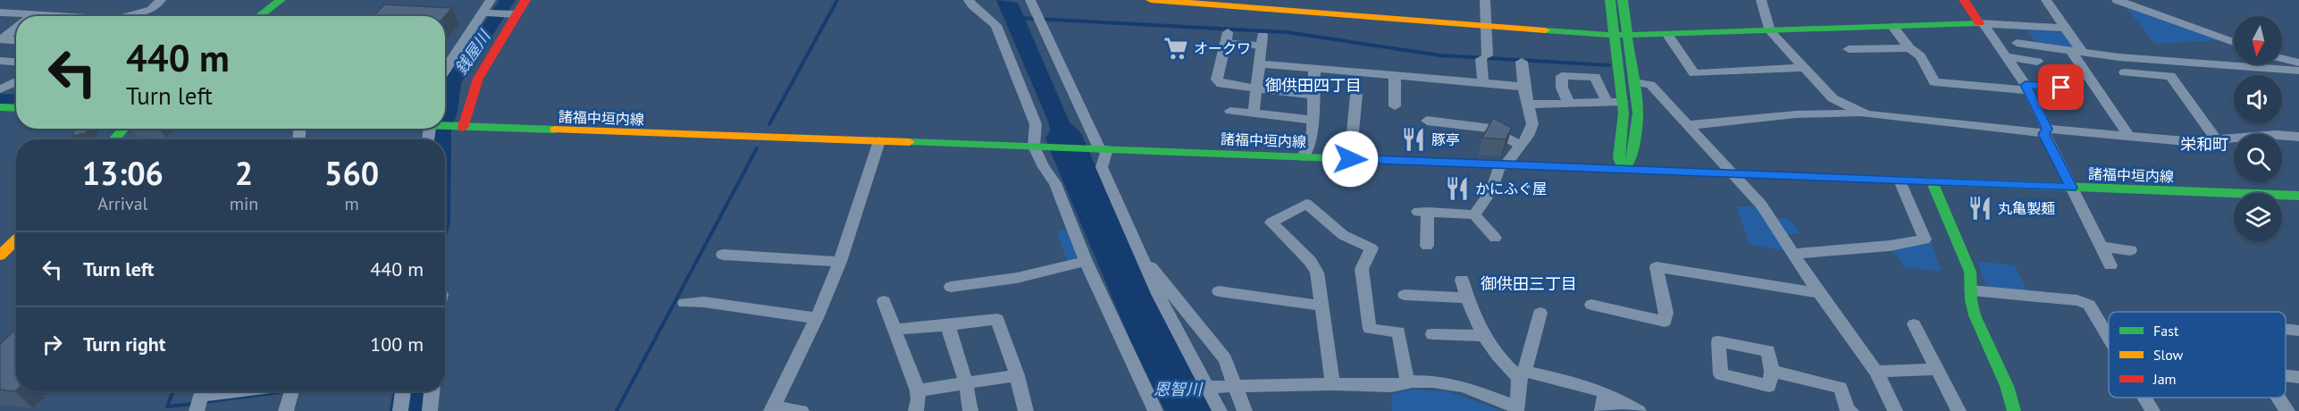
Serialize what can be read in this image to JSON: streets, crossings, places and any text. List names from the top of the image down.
{
  "streets": {
    "main road": ["諸福中垣内線"]
  },
  "districts": ["御供田四丁目", "栄和町", "御供田三丁目"],
  "water": ["銭屋川", "恩智川"],
  "places": {
    "supermarket": ["オークワ"],
    "restaurant": ["豚亭", "かにふぐ屋", "丸亀製麺"]
  },
  "legend": ["Fast", "Slow", "Jam"],
  "north": "bottom",
  "page": {
    "turn": ["440 m", "Turn left"],
    "eta": [
      "13:06",
      "Arrival",
      "2",
      "min",
      "560",
      "m"
    ],
    "list": [
      {
        "name": "Turn left",
        "value": "440 m"
      },
      {
        "name": "Turn right",
        "value": "100 m"
      }
    ]
  }
}
